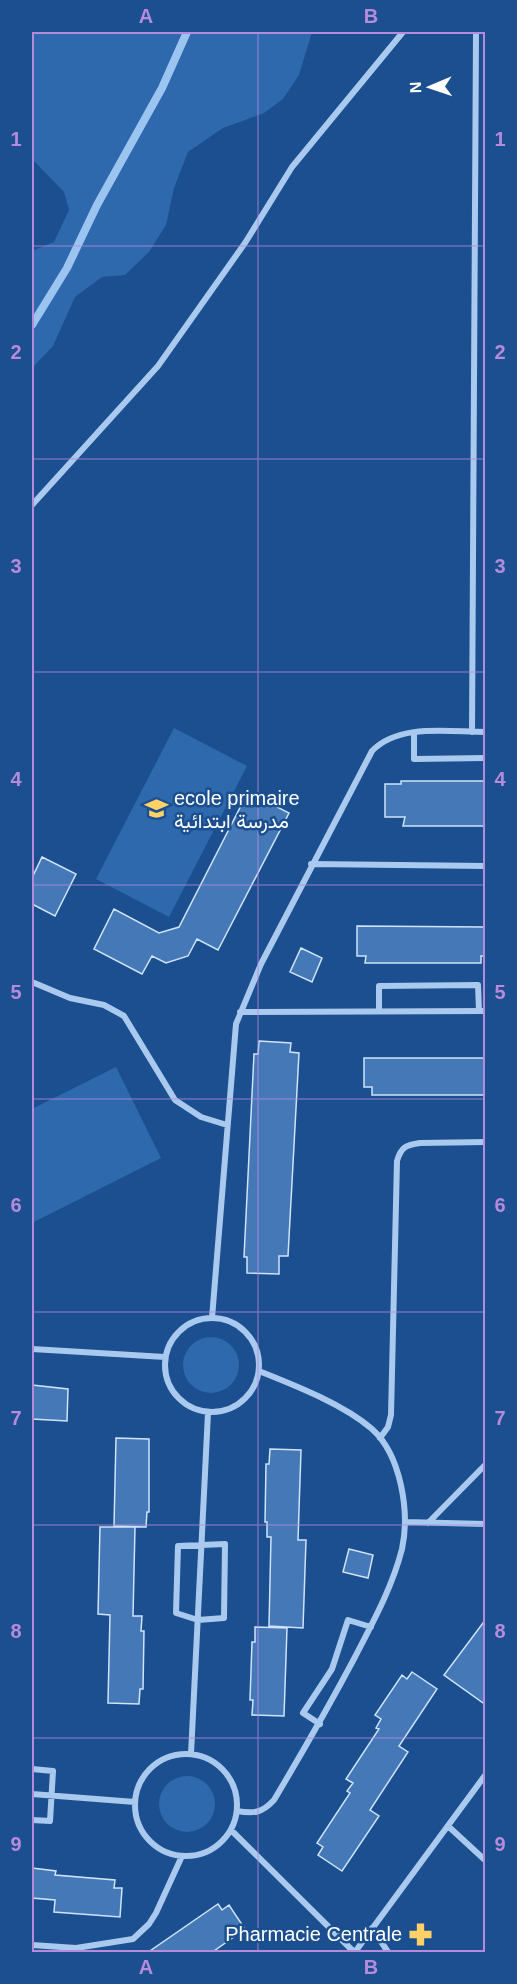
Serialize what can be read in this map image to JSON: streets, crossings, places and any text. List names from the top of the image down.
{
  "places": {
    "school or university": ["ecole primaire مدرسة ابتدائية"],
    "pharmacy": ["Pharmacie Centrale"]
  },
  "north": "left",
  "grid": {
    "columns": ["A", "B"],
    "rows": [
      "1",
      "2",
      "3",
      "4",
      "5",
      "6",
      "7",
      "8",
      "9"
    ]
  }
}
